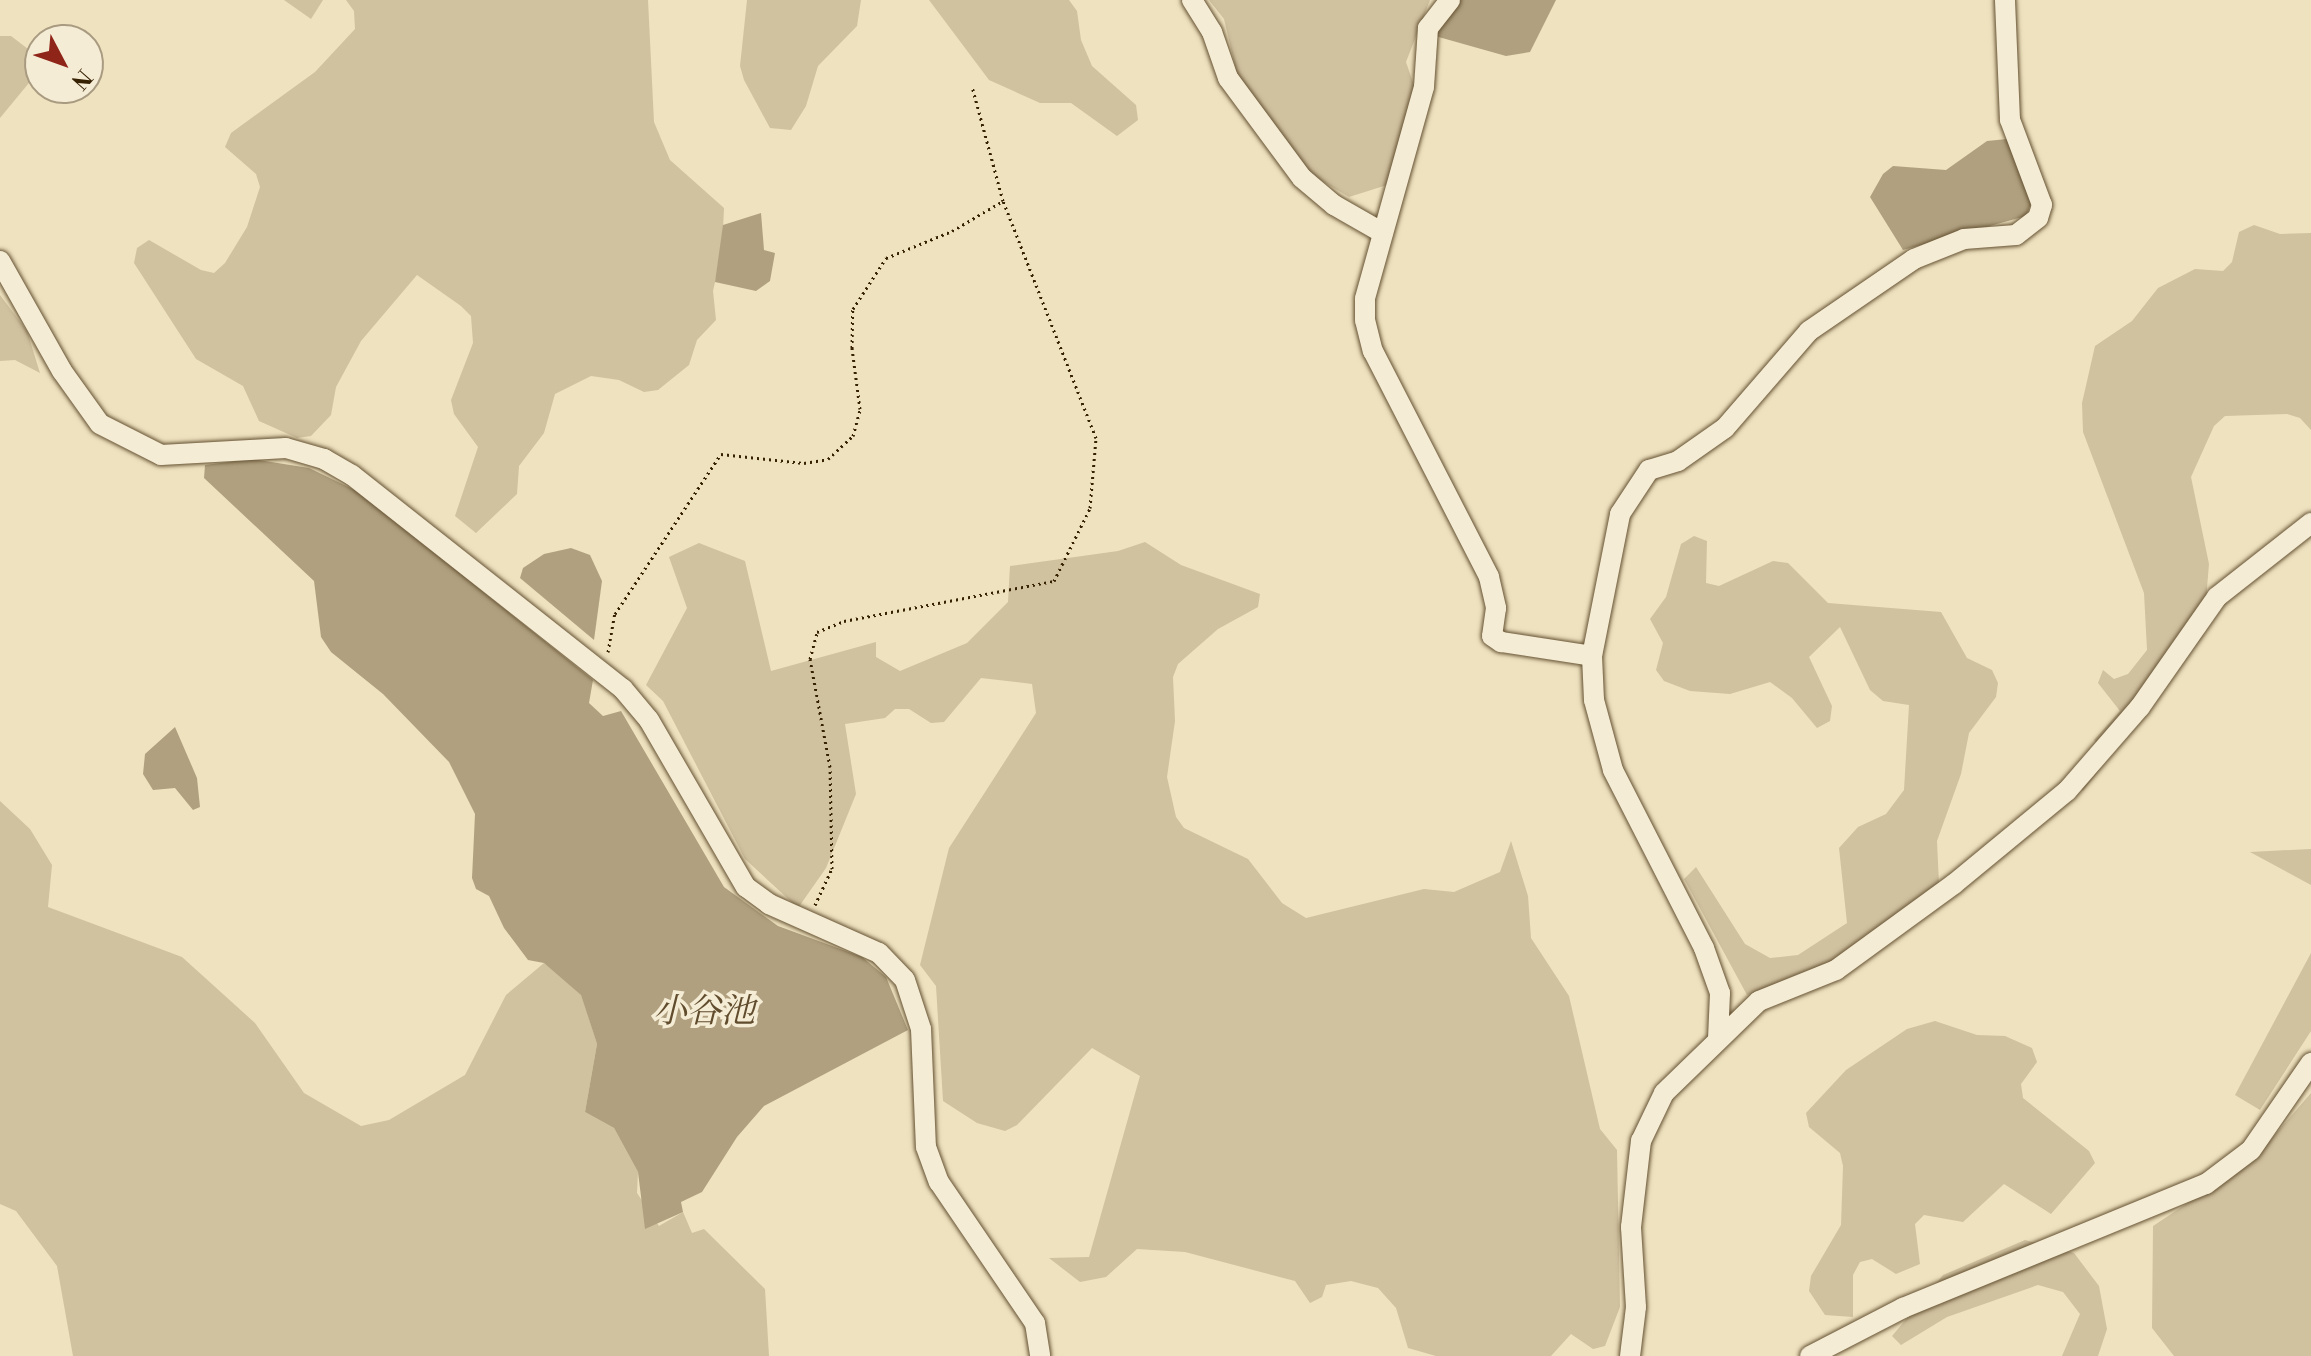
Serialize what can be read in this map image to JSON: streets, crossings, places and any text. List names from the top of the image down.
{
  "water": ["小谷池"],
  "north": "bottom right"
}
